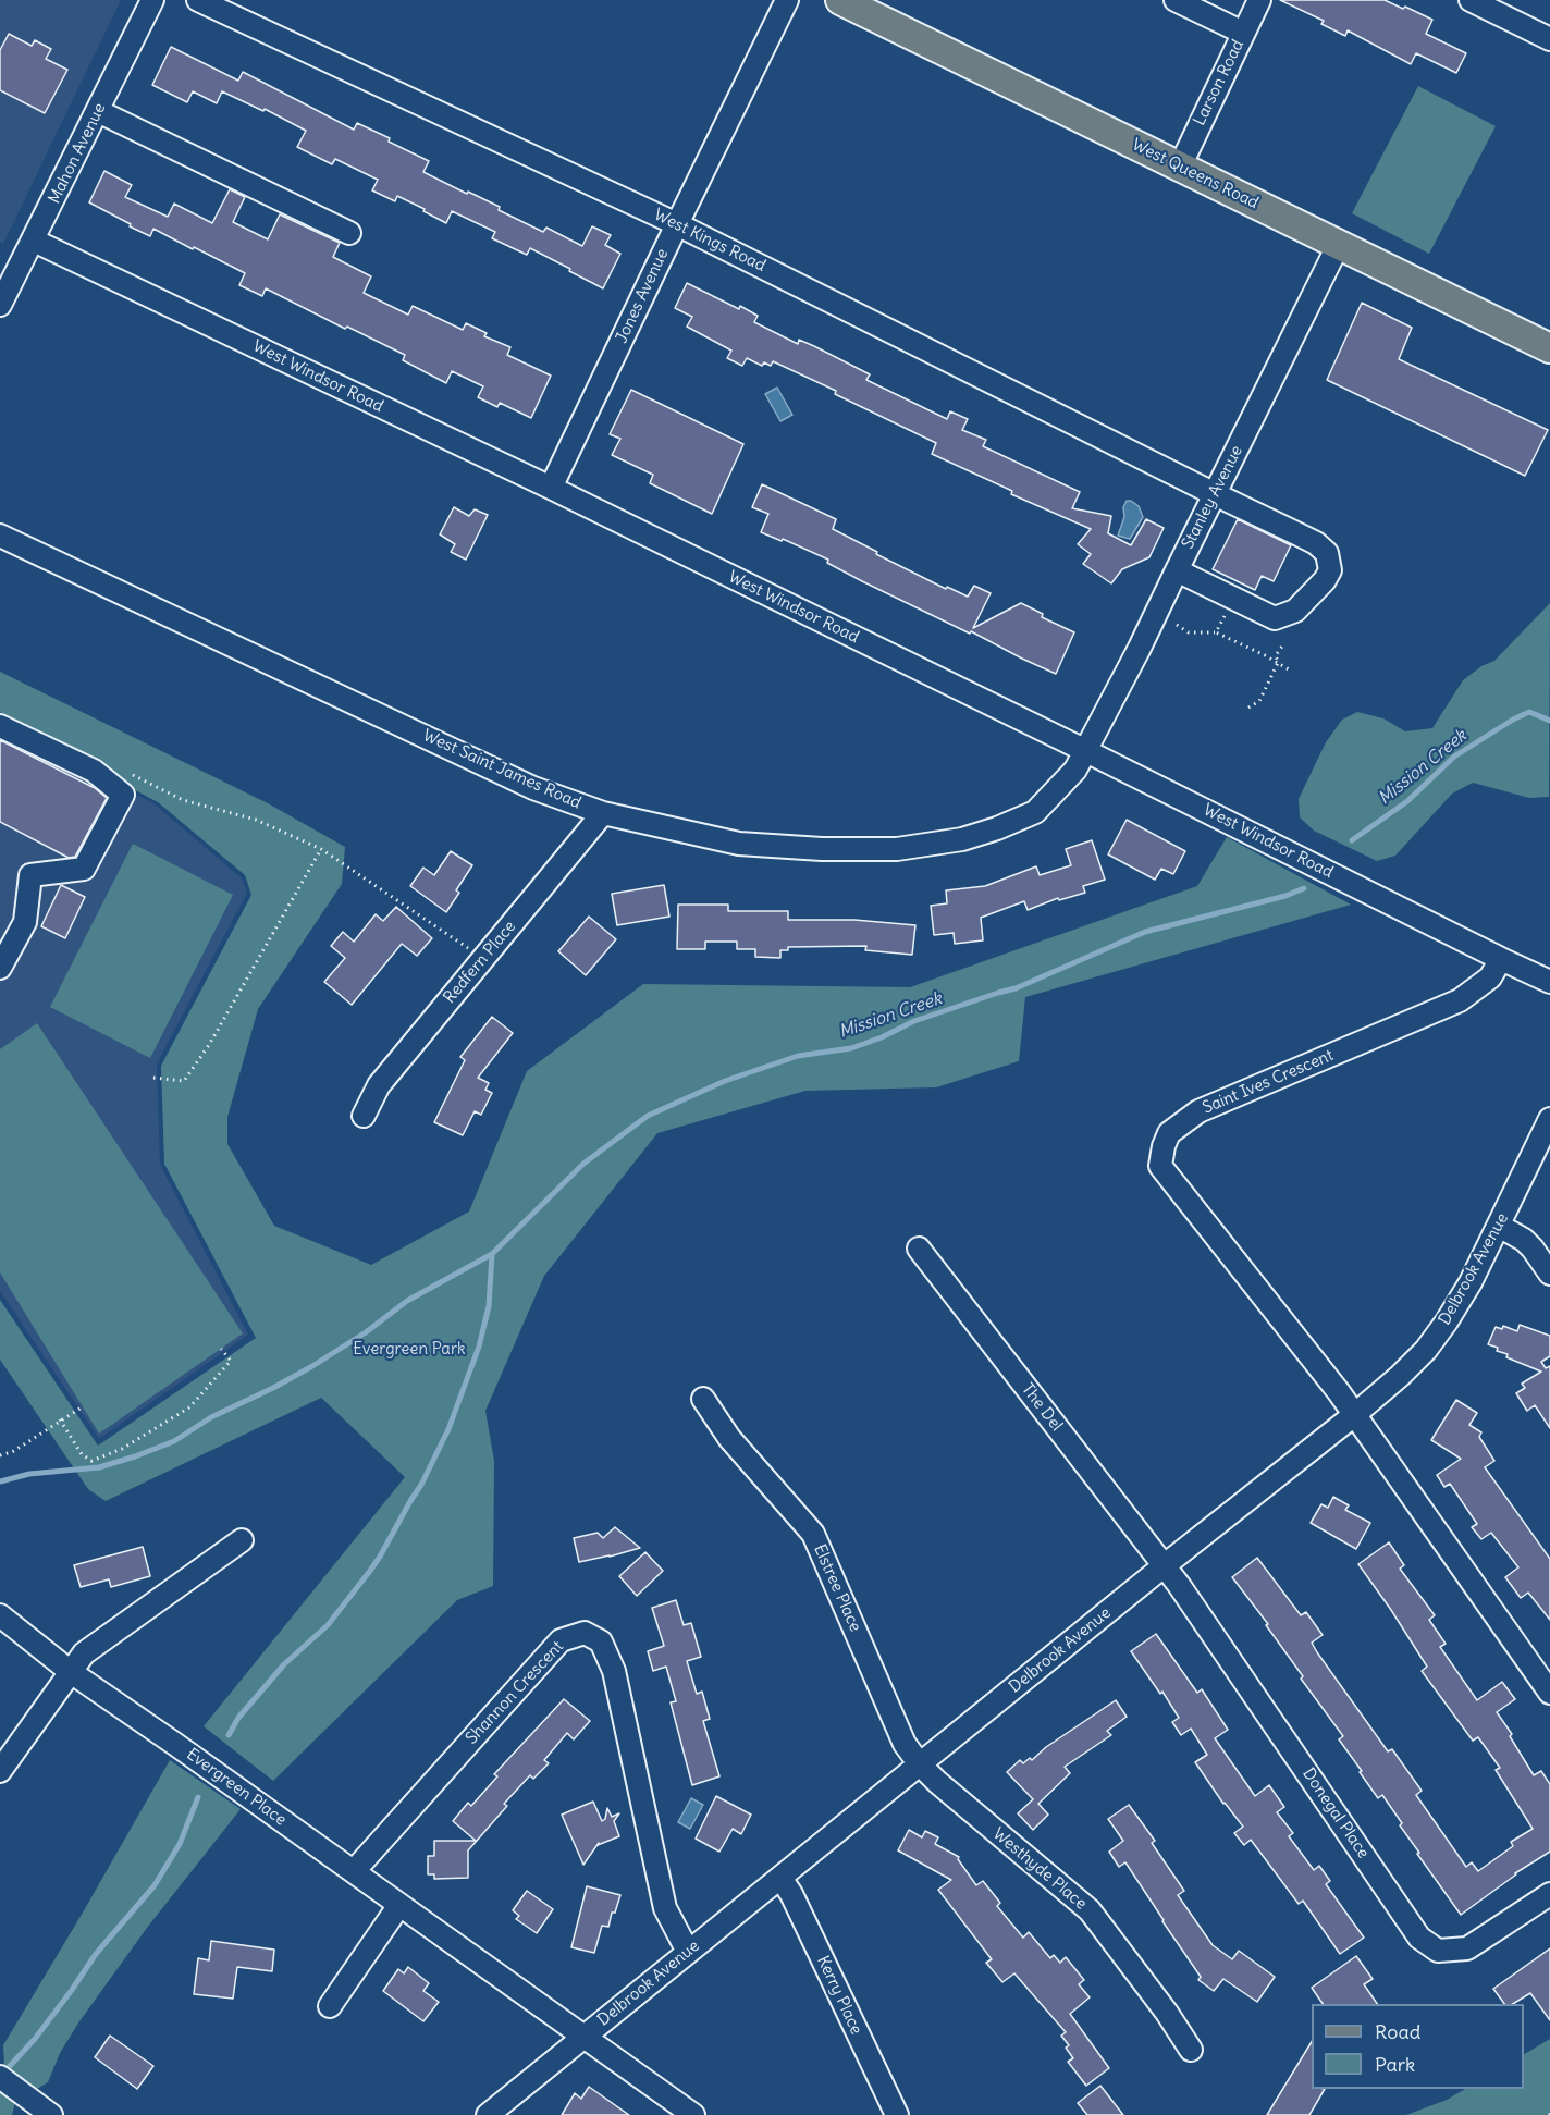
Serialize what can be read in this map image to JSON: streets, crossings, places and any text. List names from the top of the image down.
{
  "streets": {
    "main road": ["West Queens Road"],
    "street": [
      "Larson Road",
      "Mahon Avenue",
      "West Kings Road",
      "Jones Avenue",
      "West Windsor Road",
      "Stanley Avenue",
      "West Saint James Road",
      "Redfern Place",
      "Saint Ives Crescent",
      "Delbrook Avenue",
      "The Del",
      "Elstree Place",
      "Shannon Crescent",
      "Evergreen Place",
      "Donegal Place",
      "Westhyde Place",
      "Kerry Place"
    ]
  },
  "crossings": [
    ["Larson Road", "West Queens Road"],
    ["Mahon Avenue", "West Windsor Road"],
    ["West Queens Road", "Stanley Avenue"],
    ["West Kings Road", "Jones Avenue"],
    ["West Kings Road", "Stanley Avenue"],
    ["Jones Avenue", "West Windsor Road"],
    ["West Windsor Road", "Stanley Avenue"],
    ["West Windsor Road", "West Saint James Road"],
    ["West Windsor Road", "Saint Ives Crescent"],
    ["Stanley Avenue", "West Saint James Road"],
    ["West Saint James Road", "Redfern Place"],
    ["Saint Ives Crescent", "Delbrook Avenue"],
    ["Delbrook Avenue", "The Del"],
    ["Delbrook Avenue", "Elstree Place"],
    ["Delbrook Avenue", "Shannon Crescent"],
    ["Delbrook Avenue", "Evergreen Place"],
    ["Delbrook Avenue", "Donegal Place"],
    ["Delbrook Avenue", "Westhyde Place"],
    ["Delbrook Avenue", "Kerry Place"],
    ["The Del", "Donegal Place"],
    ["Elstree Place", "Westhyde Place"],
    ["Shannon Crescent", "Evergreen Place"]
  ],
  "water": ["Mission Creek"],
  "parks": ["Evergreen Park"],
  "legend": ["Road", "Park"]
}
